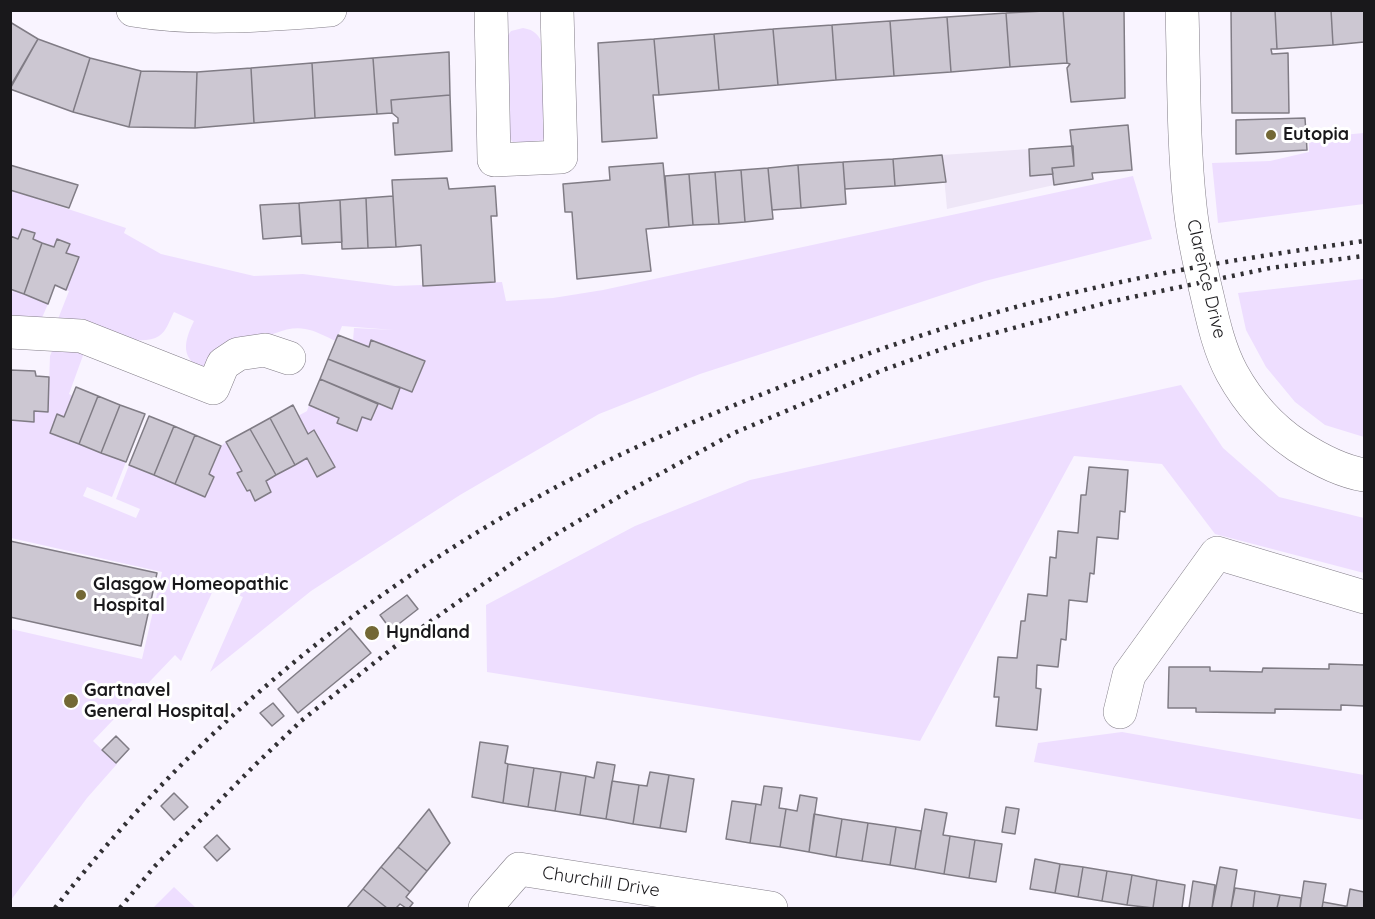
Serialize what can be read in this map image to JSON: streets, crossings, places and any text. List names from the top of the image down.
{
  "streets": {
    "street": ["Clarence Drive", "Churchill Drive"]
  },
  "places": [
    "Eutopia",
    "Glasgow Homeopathic Hospital",
    "Hyndland",
    "Gartnavel General Hospital"
  ]
}
